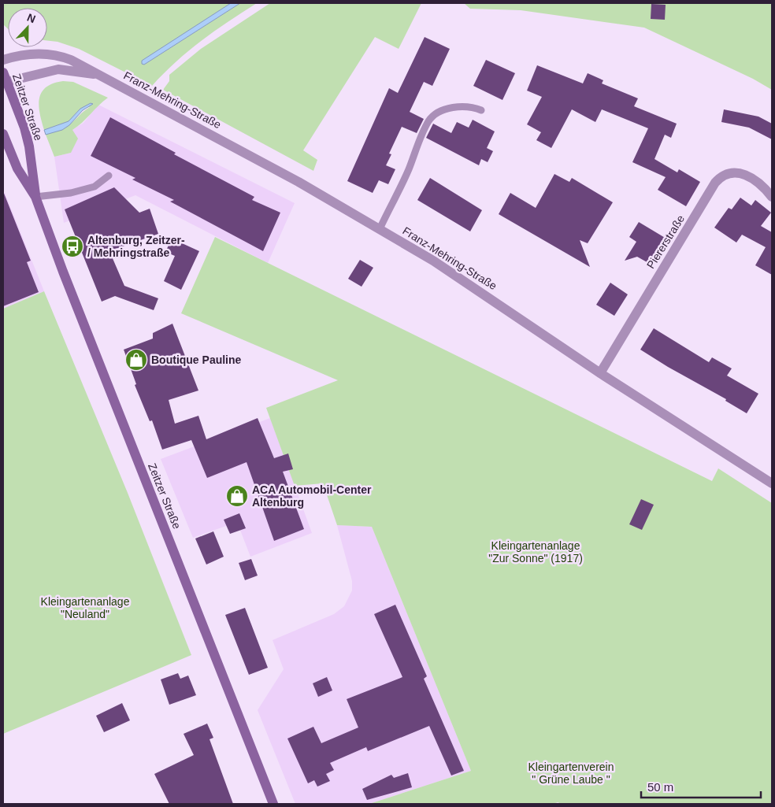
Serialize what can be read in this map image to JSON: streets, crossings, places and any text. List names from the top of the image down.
{
  "streets": {
    "main road": ["Zeitzer Straße"],
    "street": ["Franz-Mehring-Straße", "Piererstraße"]
  },
  "crossings": [
    ["Franz-Mehring-Straße", "Zeitzer Straße"],
    ["Franz-Mehring-Straße", "Piererstraße"]
  ],
  "parks": ["Kleingartenanlage \"Zur Sonne\" (1917)", "Kleingartenanlage \"Neuland\"", "Kleingartenverein \" Grüne Laube \""],
  "places": {
    "bus stop": ["Altenburg, Zeitzer- / Mehringstraße"],
    "shop": ["Boutique Pauline", "ACA Automobil-Center Altenburg"]
  },
  "scale_bar": "50 m",
  "north": "top"
}
